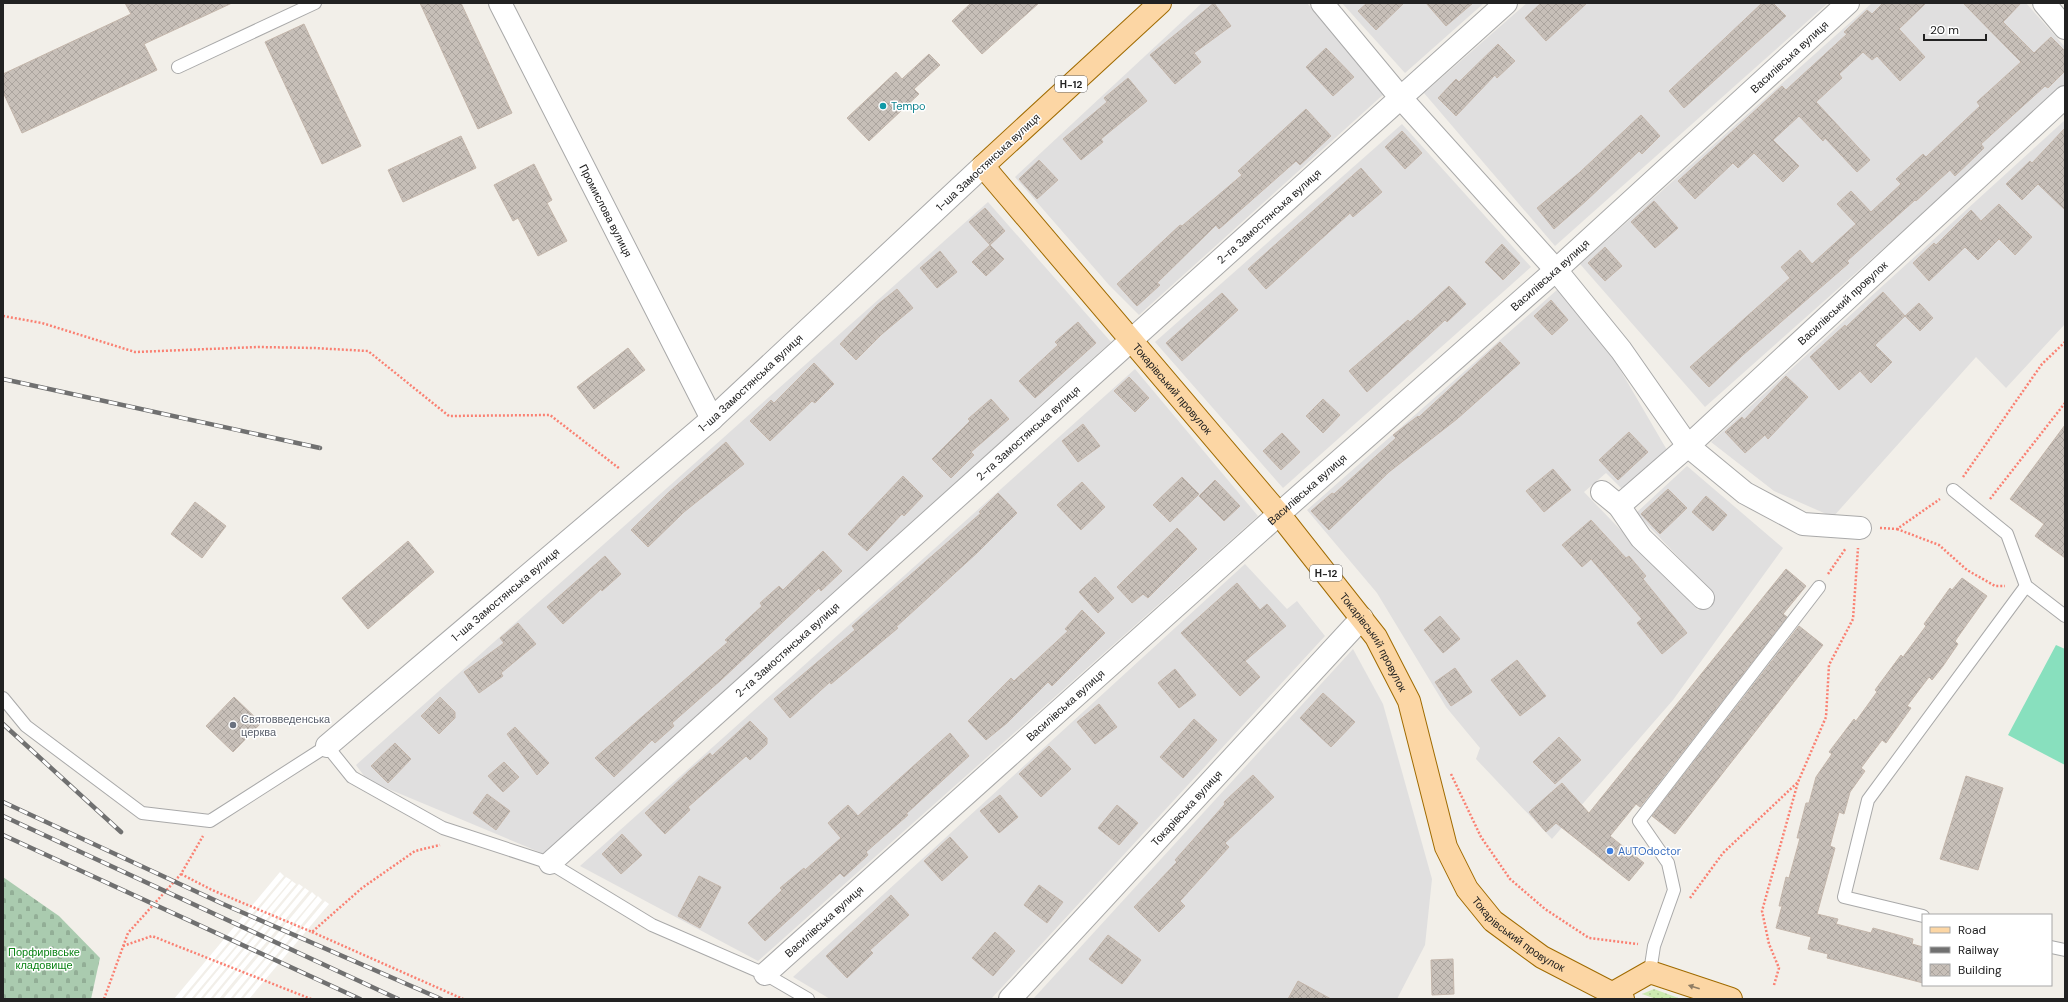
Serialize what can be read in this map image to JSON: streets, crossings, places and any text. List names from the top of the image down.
{
  "streets": {
    "main road": ["Н-12", "1-ша Замостянська вулиця", "Токарівський провулок"],
    "street": [
      "Василівська вулиця",
      "Промислова вулиця",
      "2-га Замостянська вулиця",
      "Василівський провулок",
      "Токарівська вулиця"
    ]
  },
  "crossings": [
    ["Василівська вулиця", "Токарівський провулок"],
    ["1-ша Замостянська вулиця", "Промислова вулиця"],
    ["1-ша Замостянська вулиця", "Токарівський провулок"],
    ["2-га Замостянська вулиця", "Токарівський провулок"],
    ["Токарівський провулок", "Токарівська вулиця"]
  ],
  "parks": ["Порфирівське кладовище"],
  "places": ["Tempo", "Святовведенська церква", "AUTOdoctor"],
  "legend": ["Road", "Railway", "Building"],
  "scale_bar": "20 m"
}
